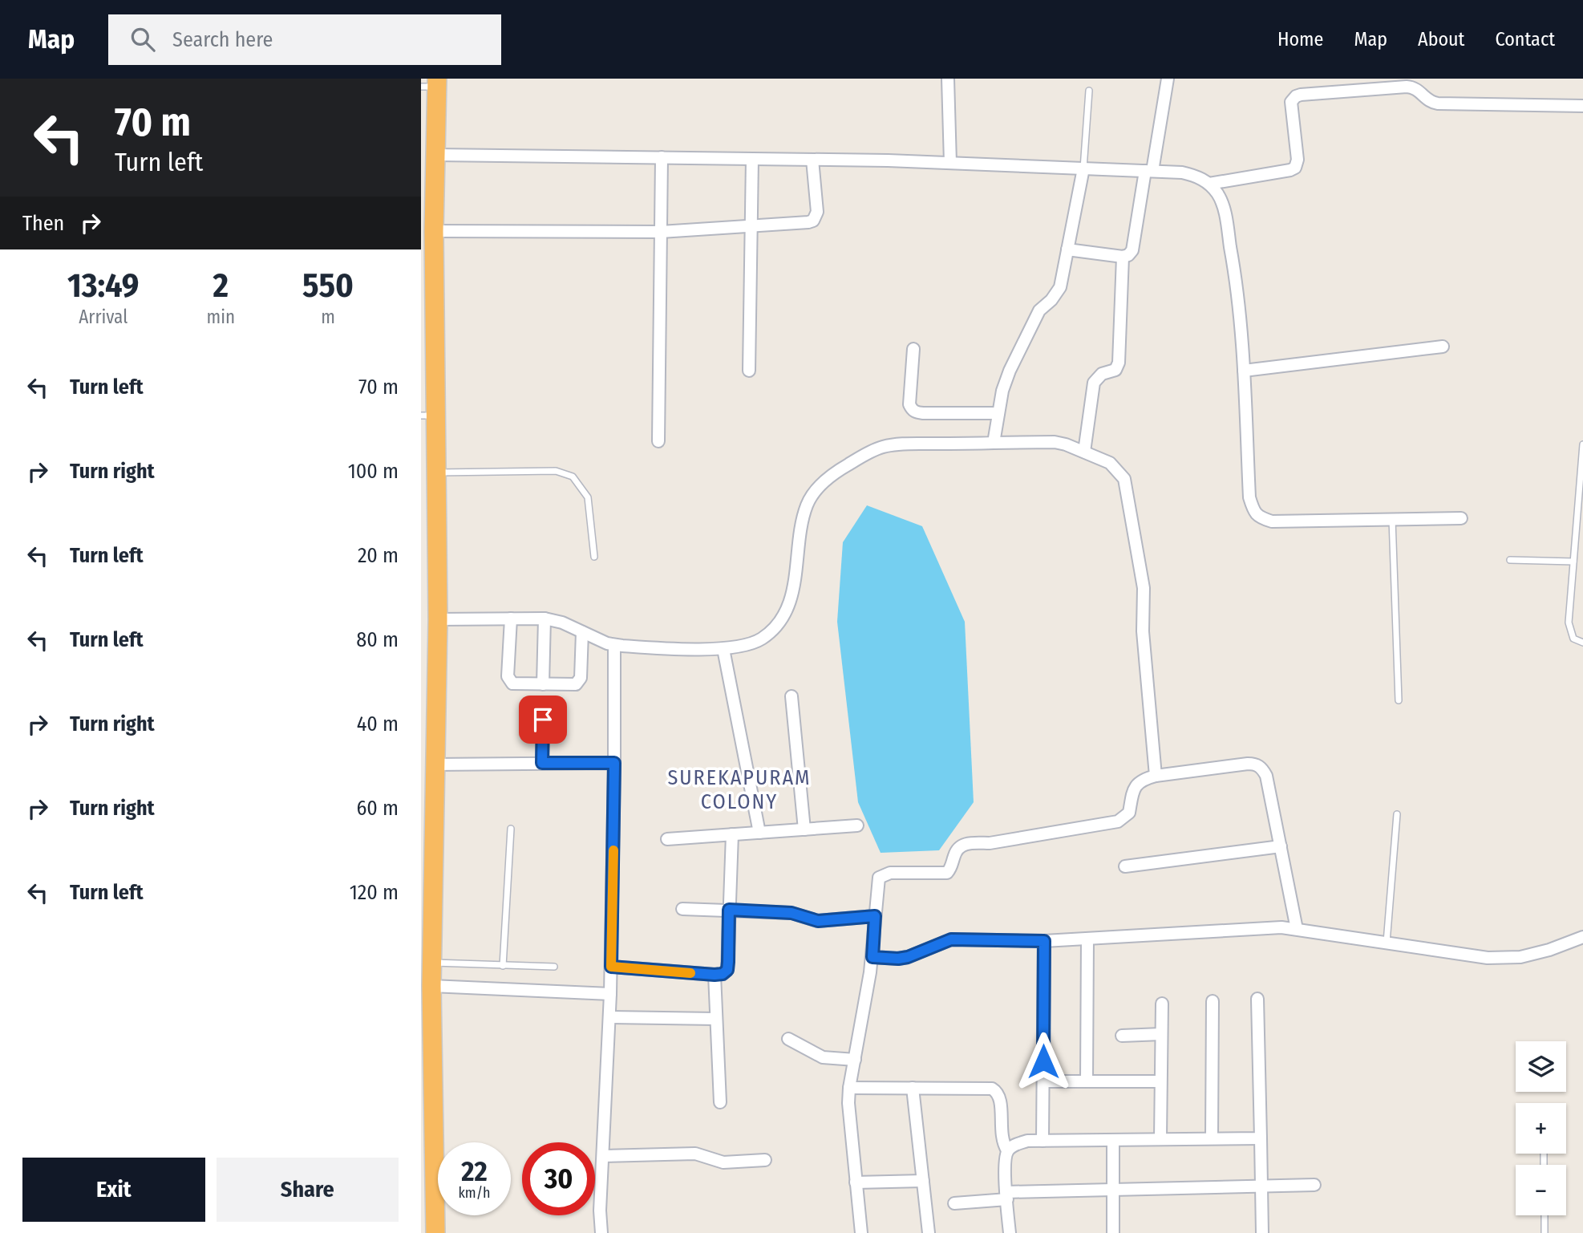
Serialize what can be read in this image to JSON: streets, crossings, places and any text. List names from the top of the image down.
{
  "districts": ["SUREKAPURAM COLONY"],
  "page": {
    "header": "Map",
    "search": "Search here",
    "nav": [
      "Home",
      "Map",
      "About",
      "Contact"
    ],
    "turn": ["70 m", "Turn left"],
    "then": "Then",
    "eta": [
      "13:49",
      "Arrival",
      "2",
      "min",
      "550",
      "m"
    ],
    "list": [
      {
        "name": "Turn left",
        "value": "70 m"
      },
      {
        "name": "Turn right",
        "value": "100 m"
      },
      {
        "name": "Turn left",
        "value": "20 m"
      },
      {
        "name": "Turn left",
        "value": "80 m"
      },
      {
        "name": "Turn right",
        "value": "40 m"
      },
      {
        "name": "Turn right",
        "value": "60 m"
      },
      {
        "name": "Turn left",
        "value": "120 m"
      }
    ],
    "map_buttons": ["+", "−"],
    "speed": "22 km/h",
    "limit": "30",
    "buttons": ["Exit", "Share"]
  }
}
